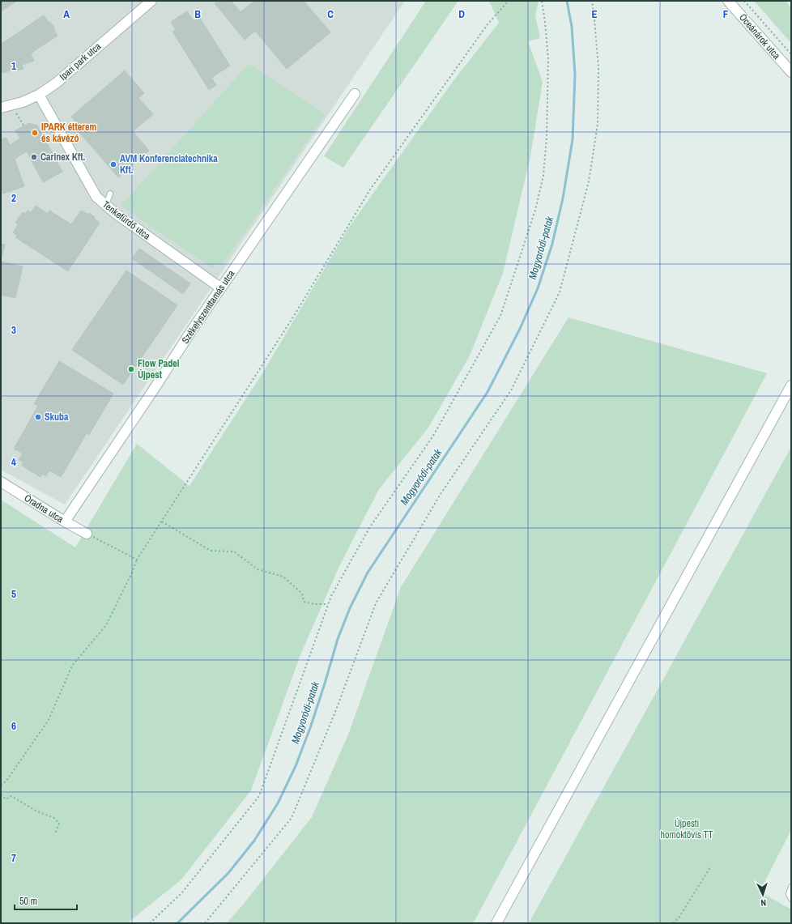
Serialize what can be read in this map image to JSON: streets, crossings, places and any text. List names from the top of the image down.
{
  "streets": {
    "street": [
      "Óceánárok utca",
      "Ipari park utca",
      "Tenkefürdő utca",
      "Székelyszenttamás utca",
      "Óradna utca"
    ]
  },
  "crossings": [
    ["Ipari park utca", "Tenkefürdő utca"],
    ["Tenkefürdő utca", "Székelyszenttamás utca"],
    ["Székelyszenttamás utca", "Óradna utca"]
  ],
  "water": ["Mogyoródi-patak"],
  "parks": ["Újpesti homoktövis TT"],
  "places": [
    "IPARK étterem és kávézó",
    "Carinex Kft.",
    "AVM Konferenciatechnika Kft.",
    "Flow Padel Újpest",
    "Skuba"
  ],
  "scale_bar": "50 m",
  "north": "bottom",
  "grid": {
    "columns": [
      "A",
      "B",
      "C",
      "D",
      "E",
      "F"
    ],
    "rows": [
      "1",
      "2",
      "3",
      "4",
      "5",
      "6",
      "7"
    ]
  }
}
